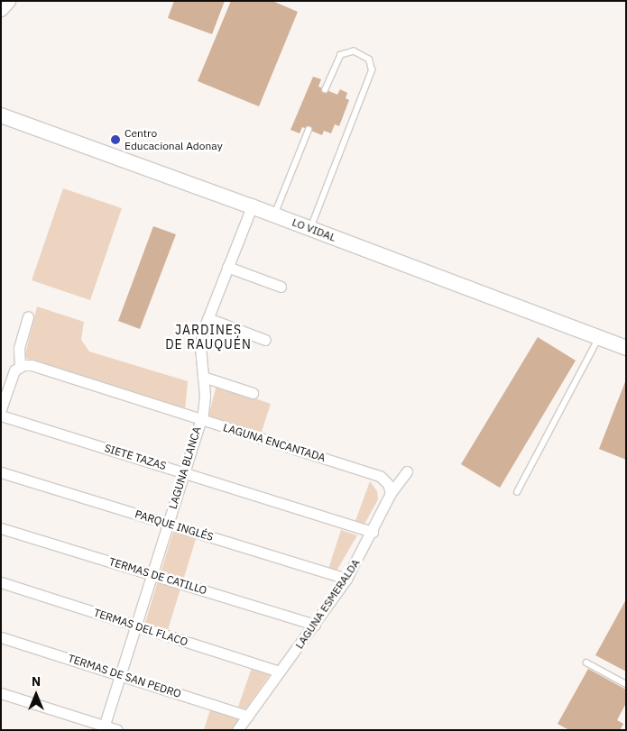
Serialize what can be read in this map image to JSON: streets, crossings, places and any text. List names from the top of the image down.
{
  "streets": {
    "main road": ["LO VIDAL"],
    "street": [
      "LAGUNA ENCANTADA",
      "SIETE TAZAS",
      "LAGUNA BLANCA",
      "PARQUE INGLÉS",
      "TERMAS DE CATILLO",
      "LAGUNA ESMERALDA",
      "TERMAS DEL FLACO",
      "TERMAS DE SAN PEDRO"
    ]
  },
  "crossings": [
    ["LO VIDAL", "LAGUNA BLANCA"],
    ["LAGUNA ENCANTADA", "LAGUNA BLANCA"],
    ["LAGUNA ENCANTADA", "LAGUNA ESMERALDA"],
    ["SIETE TAZAS", "LAGUNA BLANCA"],
    ["SIETE TAZAS", "LAGUNA ESMERALDA"],
    ["LAGUNA BLANCA", "PARQUE INGLÉS"],
    ["LAGUNA BLANCA", "TERMAS DE CATILLO"],
    ["LAGUNA BLANCA", "TERMAS DEL FLACO"],
    ["LAGUNA BLANCA", "TERMAS DE SAN PEDRO"],
    ["PARQUE INGLÉS", "LAGUNA ESMERALDA"],
    ["TERMAS DE CATILLO", "LAGUNA ESMERALDA"],
    ["LAGUNA ESMERALDA", "TERMAS DEL FLACO"],
    ["LAGUNA ESMERALDA", "TERMAS DE SAN PEDRO"]
  ],
  "districts": ["JARDINES DE RAUQUÉN"],
  "places": ["Centro Educacional Adonay"],
  "north": "top"
}
